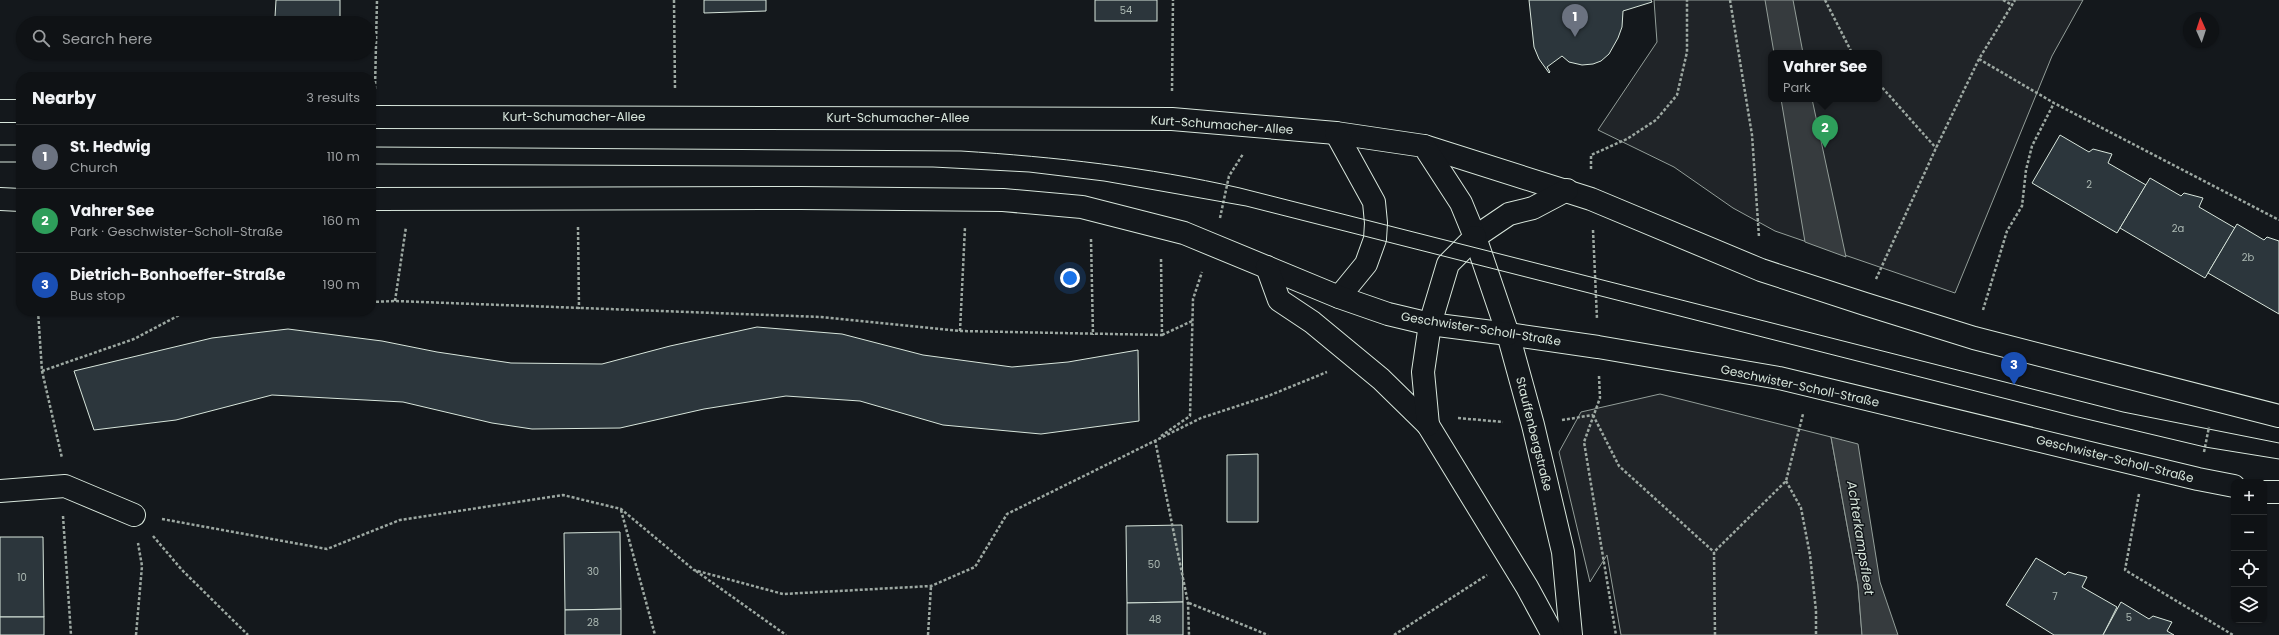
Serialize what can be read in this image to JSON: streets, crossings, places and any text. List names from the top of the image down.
{
  "streets": {
    "street": ["Kurt-Schumacher-Allee", "Geschwister-Scholl-Straße", "Stauffenbergstraße"]
  },
  "crossings": [
    ["Kurt-Schumacher-Allee", "Stauffenbergstraße"],
    ["Geschwister-Scholl-Straße", "Stauffenbergstraße"]
  ],
  "water": ["Achterkampsfleet"],
  "house_numbers": [
    "54",
    "2",
    "2a",
    "2b",
    "50",
    "30",
    "10",
    "7",
    "5",
    "48",
    "28"
  ],
  "north": "top",
  "page": {
    "pins": ["1", "2", "3"],
    "search": "Search here",
    "popup": ["Vahrer See", "Park"],
    "heading": ["Nearby", "3 results"],
    "list": [
      {
        "mark": "1",
        "name": "St. Hedwig",
        "note": "Church",
        "value": "110 m"
      },
      {
        "mark": "2",
        "name": "Vahrer See",
        "note": "Park · Geschwister-Scholl-Straße",
        "value": "160 m"
      },
      {
        "mark": "3",
        "name": "Dietrich-Bonhoeffer-Straße",
        "note": "Bus stop",
        "value": "190 m"
      }
    ],
    "map_buttons": ["+", "−"]
  }
}
